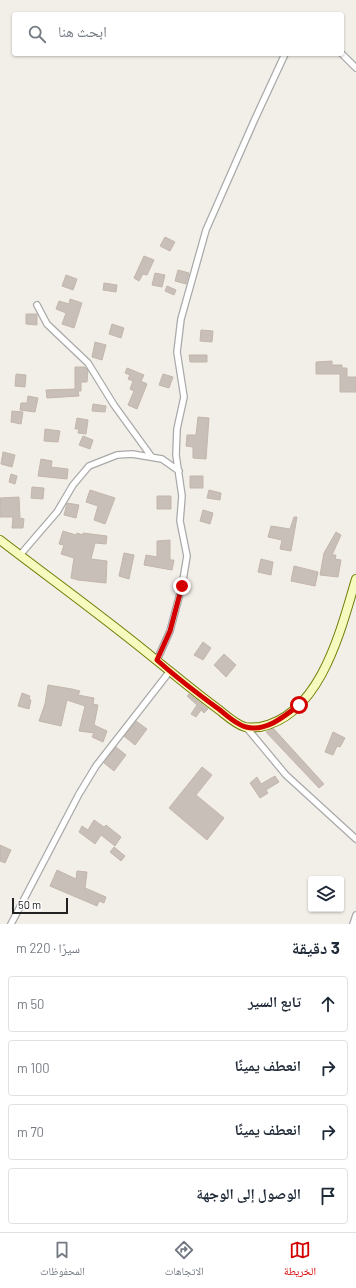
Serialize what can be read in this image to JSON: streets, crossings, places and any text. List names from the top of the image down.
{
  "scale_bar": "50 m",
  "page": {
    "search": "ابحث هنا",
    "scale": "50 m",
    "heading": ["3 دقيقة", "سيرًا · 220 m"],
    "list": [
      ["تابع السير", "50 m"],
      ["انعطف يمينًا", "100 m"],
      ["انعطف يمينًا", "70 m"],
      "الوصول إلى الوجهة"
    ],
    "nav": ["الخريطة", "الاتجاهات", "المحفوظات"]
  }
}
